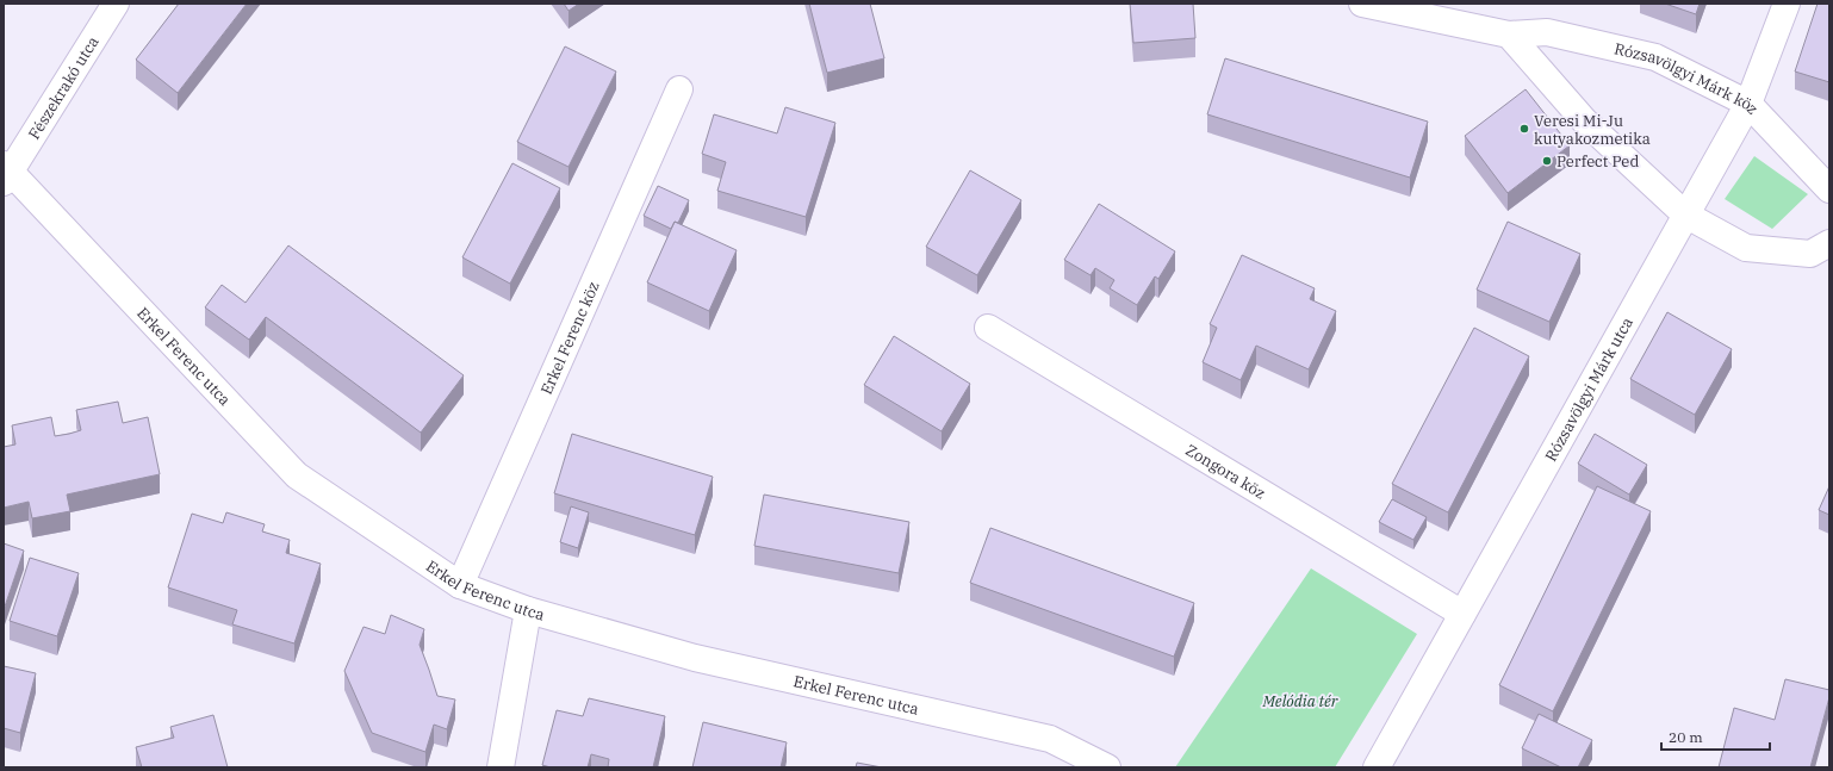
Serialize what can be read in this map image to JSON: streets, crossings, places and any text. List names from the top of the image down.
{
  "streets": {
    "street": [
      "Rózsavölgyi Márk köz",
      "Fészekrakó utca",
      "Erkel Ferenc köz",
      "Erkel Ferenc utca",
      "Rózsavölgyi Márk utca",
      "Zongora köz"
    ]
  },
  "crossings": [
    ["Rózsavölgyi Márk köz", "Rózsavölgyi Márk utca"],
    ["Fészekrakó utca", "Erkel Ferenc utca"],
    ["Erkel Ferenc köz", "Erkel Ferenc utca"],
    ["Rózsavölgyi Márk utca", "Zongora köz"]
  ],
  "parks": ["Melódia tér"],
  "places": ["Veresi Mi-Ju kutyakozmetika", "Perfect Ped"],
  "scale_bar": "20 m"
}
